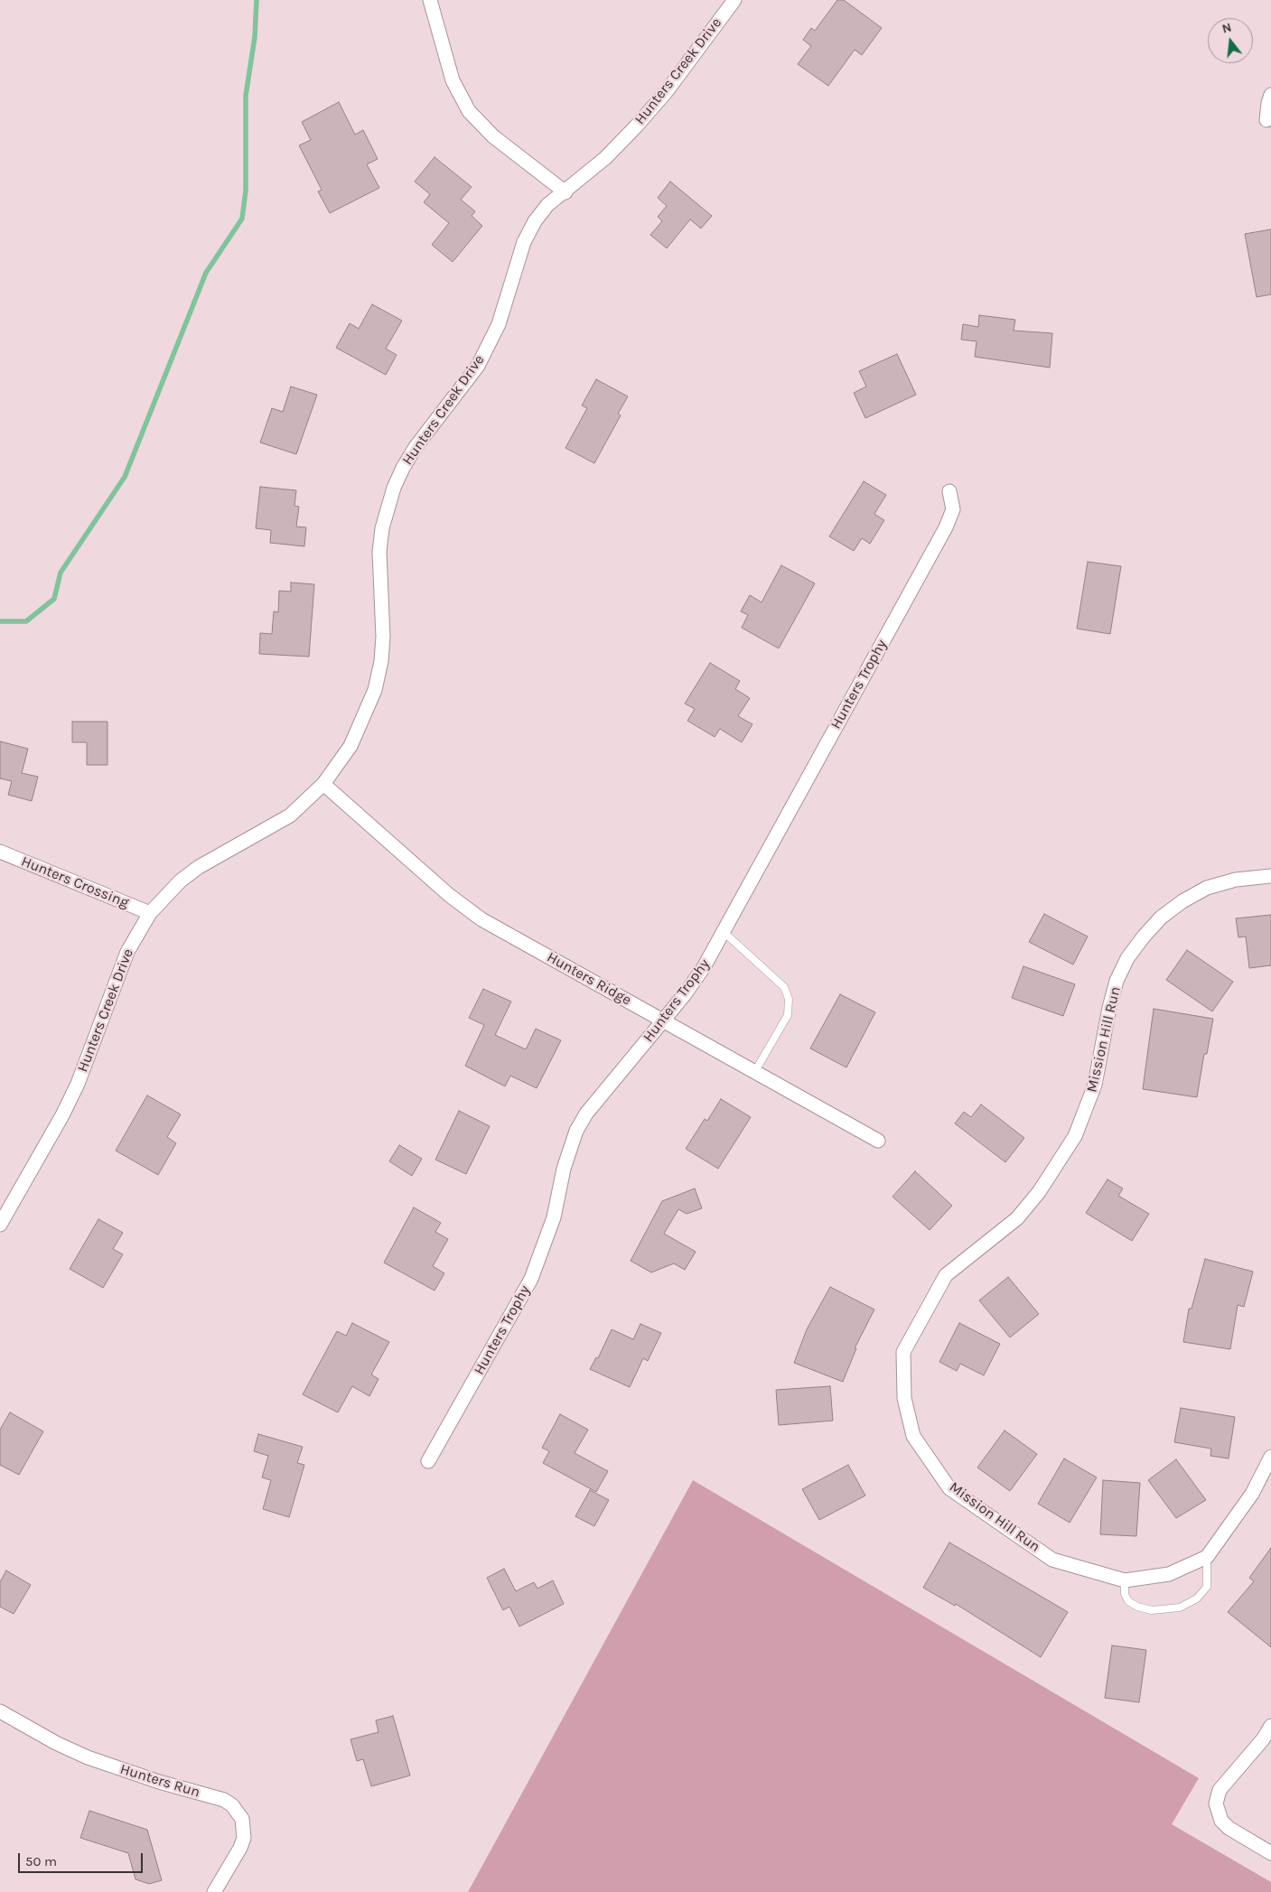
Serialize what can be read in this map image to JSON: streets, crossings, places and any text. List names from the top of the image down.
{
  "streets": {
    "street": [
      "Hunters Creek Drive",
      "Hunters Trophy",
      "Hunters Crossing",
      "Hunters Ridge",
      "Mission Hill Run",
      "Hunters Run"
    ]
  },
  "crossings": [
    ["Hunters Creek Drive", "Hunters Crossing"],
    ["Hunters Creek Drive", "Hunters Ridge"],
    ["Hunters Trophy", "Hunters Ridge"]
  ],
  "scale_bar": "50 m",
  "north": "top"
}
